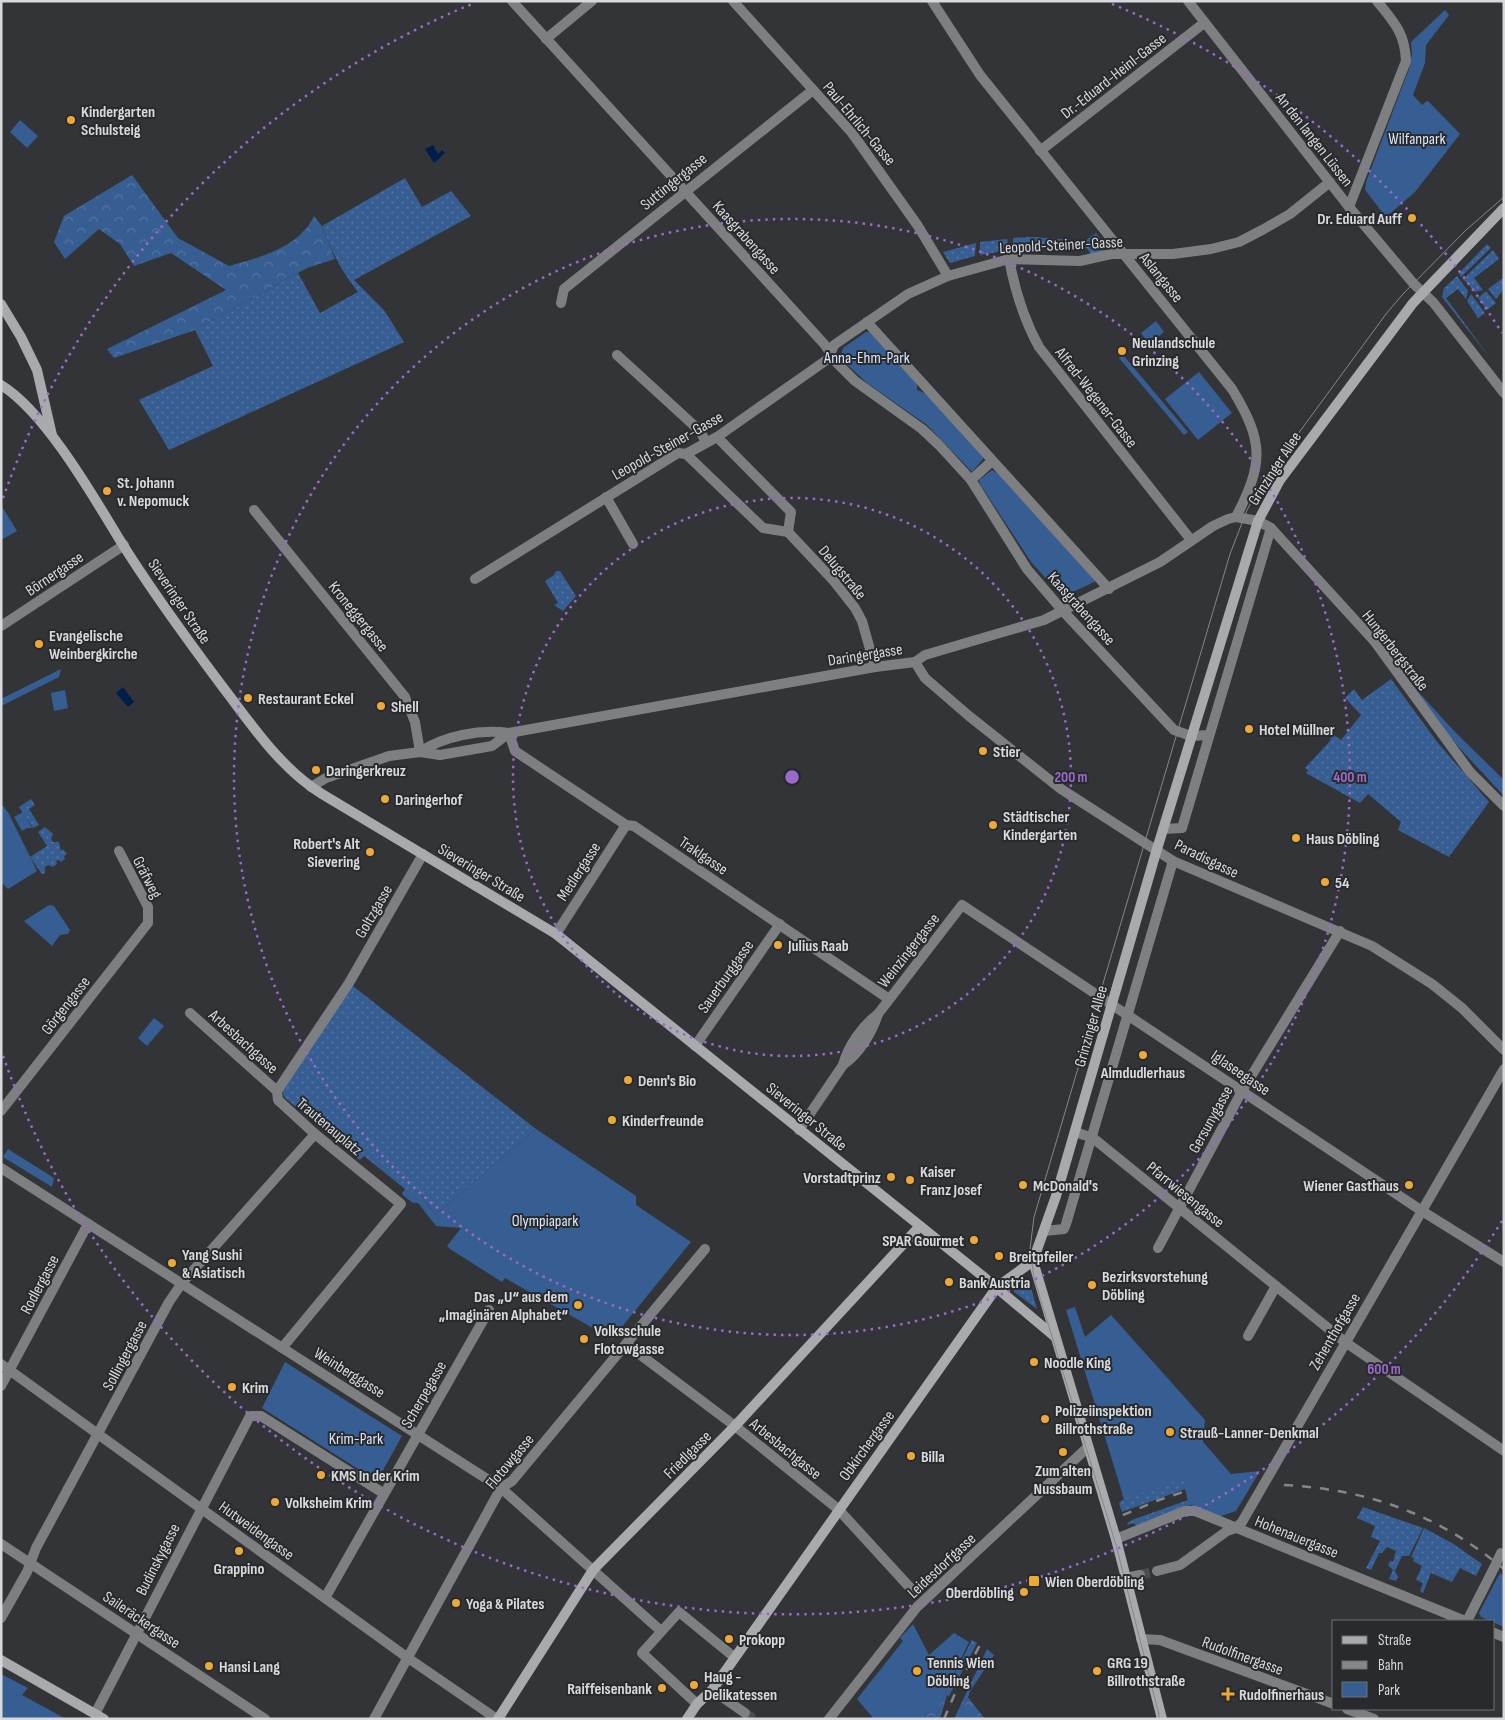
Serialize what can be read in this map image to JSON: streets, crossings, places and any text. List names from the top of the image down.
{
  "streets": {
    "street": [
      "Dr.-Eduard-Heinl-Gasse",
      "Paul-Ehrlich-Gasse",
      "An den langen Lüssen",
      "Suttingergasse",
      "Kaasgrabengasse",
      "Leopold-Steiner-Gasse",
      "Aslangasse",
      "Alfred-Wegener-Gasse",
      "Grinzinger Allee",
      "Delugstraße",
      "Börnergasse",
      "Sieveringer Straße",
      "Kroneggergasse",
      "Hungerbergstraße",
      "Daringergasse",
      "Traklgasse",
      "Paradisgasse",
      "Medlergasse",
      "Gräfweg",
      "Goltzgasse",
      "Weinzingergasse",
      "Sauerburggasse",
      "Görgengasse",
      "Arbesbachgasse",
      "Iglaseegasse",
      "Gersunygasse",
      "Trautenauplatz",
      "Pfarrwiesengasse",
      "Rodlergasse",
      "Zehenthofgasse",
      "Sollingergasse",
      "Weinberggasse",
      "Scherpegasse",
      "Obkirchergasse",
      "Friedlgasse",
      "Flotowgasse",
      "Hutweidengasse",
      "Hohenauergasse",
      "Budinskygasse",
      "Leidesdorfgasse",
      "Saileräckergasse",
      "Rudolfinergasse"
    ]
  },
  "crossings": [
    ["Dr.-Eduard-Heinl-Gasse", "An den langen Lüssen"],
    ["Dr.-Eduard-Heinl-Gasse", "Aslangasse"],
    ["Paul-Ehrlich-Gasse", "Suttingergasse"],
    ["Paul-Ehrlich-Gasse", "Leopold-Steiner-Gasse"],
    ["An den langen Lüssen", "Leopold-Steiner-Gasse"],
    ["An den langen Lüssen", "Grinzinger Allee"],
    ["Suttingergasse", "Kaasgrabengasse"],
    ["Kaasgrabengasse", "Leopold-Steiner-Gasse"],
    ["Kaasgrabengasse", "Grinzinger Allee"],
    ["Kaasgrabengasse", "Daringergasse"],
    ["Leopold-Steiner-Gasse", "Aslangasse"],
    ["Leopold-Steiner-Gasse", "Alfred-Wegener-Gasse"],
    ["Aslangasse", "Daringergasse"],
    ["Alfred-Wegener-Gasse", "Daringergasse"],
    ["Grinzinger Allee", "Hungerbergstraße"],
    ["Grinzinger Allee", "Paradisgasse"],
    ["Grinzinger Allee", "Iglaseegasse"],
    ["Grinzinger Allee", "Pfarrwiesengasse"],
    ["Grinzinger Allee", "Obkirchergasse"],
    ["Delugstraße", "Daringergasse"],
    ["Börnergasse", "Sieveringer Straße"],
    ["Sieveringer Straße", "Daringergasse"],
    ["Sieveringer Straße", "Medlergasse"],
    ["Sieveringer Straße", "Goltzgasse"],
    ["Sieveringer Straße", "Weinzingergasse"],
    ["Sieveringer Straße", "Sauerburggasse"],
    ["Sieveringer Straße", "Obkirchergasse"],
    ["Sieveringer Straße", "Friedlgasse"],
    ["Kroneggergasse", "Daringergasse"],
    ["Daringergasse", "Traklgasse"],
    ["Daringergasse", "Paradisgasse"],
    ["Traklgasse", "Medlergasse"],
    ["Traklgasse", "Weinzingergasse"],
    ["Traklgasse", "Sauerburggasse"],
    ["Paradisgasse", "Gersunygasse"],
    ["Gräfweg", "Görgengasse"],
    ["Goltzgasse", "Trautenauplatz"],
    ["Weinzingergasse", "Iglaseegasse"],
    ["Arbesbachgasse", "Trautenauplatz"],
    ["Arbesbachgasse", "Obkirchergasse"],
    ["Arbesbachgasse", "Friedlgasse"],
    ["Arbesbachgasse", "Flotowgasse"],
    ["Iglaseegasse", "Gersunygasse"],
    ["Iglaseegasse", "Zehenthofgasse"],
    ["Gersunygasse", "Pfarrwiesengasse"],
    ["Trautenauplatz", "Sollingergasse"],
    ["Trautenauplatz", "Weinberggasse"],
    ["Pfarrwiesengasse", "Zehenthofgasse"],
    ["Rodlergasse", "Weinberggasse"],
    ["Rodlergasse", "Hutweidengasse"],
    ["Zehenthofgasse", "Hohenauergasse"],
    ["Sollingergasse", "Weinberggasse"],
    ["Sollingergasse", "Hutweidengasse"],
    ["Sollingergasse", "Saileräckergasse"],
    ["Weinberggasse", "Scherpegasse"],
    ["Weinberggasse", "Friedlgasse"],
    ["Weinberggasse", "Flotowgasse"],
    ["Scherpegasse", "Hutweidengasse"],
    ["Scherpegasse", "Budinskygasse"],
    ["Friedlgasse", "Hutweidengasse"],
    ["Flotowgasse", "Hutweidengasse"],
    ["Hutweidengasse", "Budinskygasse"],
    ["Budinskygasse", "Saileräckergasse"]
  ],
  "parks": [
    "Wilfanpark",
    "Anna-Ehm-Park",
    "Olympiapark",
    "Krim-Park"
  ],
  "places": {
    "other": [
      "Kindergarten Schulsteig",
      "Dr. Eduard Auff",
      "Neulandschule Grinzing",
      "St. Johann v. Nepomuck",
      "Evangelische Weinbergkirche",
      "Restaurant Eckel",
      "Shell",
      "Hotel Müllner",
      "Stier",
      "Daringerkreuz",
      "Daringerhof",
      "Städtischer Kindergarten",
      "Haus Döbling",
      "Robert's Alt Sievering",
      "54",
      "Julius Raab",
      "Almdudlerhaus",
      "Denn's Bio",
      "Kinderfreunde",
      "Vorstadtprinz",
      "Kaiser Franz Josef",
      "McDonald's",
      "Wiener Gasthaus",
      "SPAR Gourmet",
      "Breitpfeiler",
      "Yang Sushi & Asiatisch",
      "Bank Austria",
      "Bezirksvorstehung Döbling",
      "Das „U“ aus dem „Imaginären Alphabet“",
      "Volksschule Flotowgasse",
      "Noodle King",
      "Krim",
      "Polizeiinspektion Billrothstraße",
      "Strauß-Lanner-Denkmal",
      "Zum alten Nussbaum",
      "Billa",
      "KMS In der Krim",
      "Volksheim Krim",
      "Grappino",
      "Oberdöbling",
      "Yoga & Pilates",
      "Prokopp",
      "Hansi Lang",
      "Tennis Wien Döbling",
      "GRG 19 Billrothstraße",
      "Haug - Delikatessen",
      "Raiffeisenbank"
    ],
    "transit": ["Wien Oberdöbling"],
    "health": ["Rudolfinerhaus"]
  },
  "legend": ["Straße", "Bahn", "Park"],
  "rings": ["200 m", "400 m", "600 m"]
}
